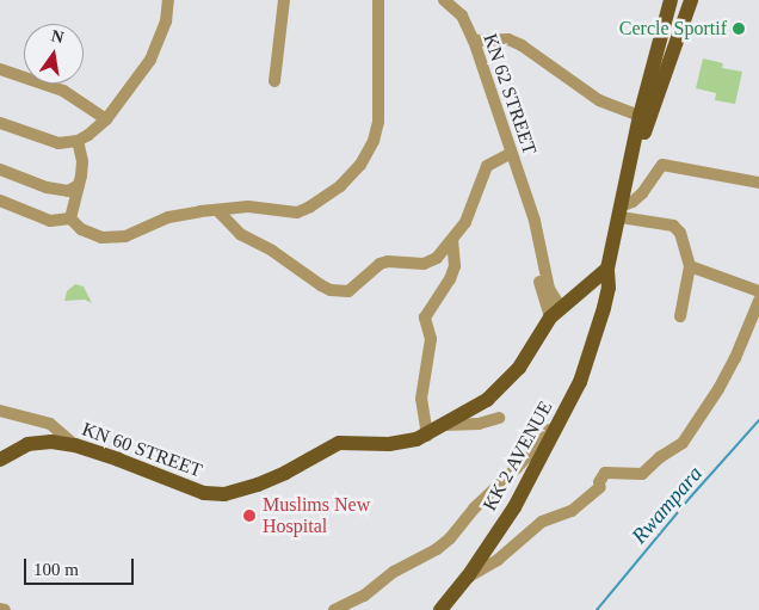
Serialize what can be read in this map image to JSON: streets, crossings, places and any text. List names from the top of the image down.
{
  "streets": {
    "main road": ["KN 60 STREET", "KK 2 AVENUE"],
    "street": ["KN 62 STREET"]
  },
  "crossings": [
    ["KN 62 STREET", "KN 60 STREET"]
  ],
  "water": ["Rwampara"],
  "places": ["Cercle Sportif", "Muslims New Hospital"],
  "scale_bar": "100 m",
  "north": "top"
}
